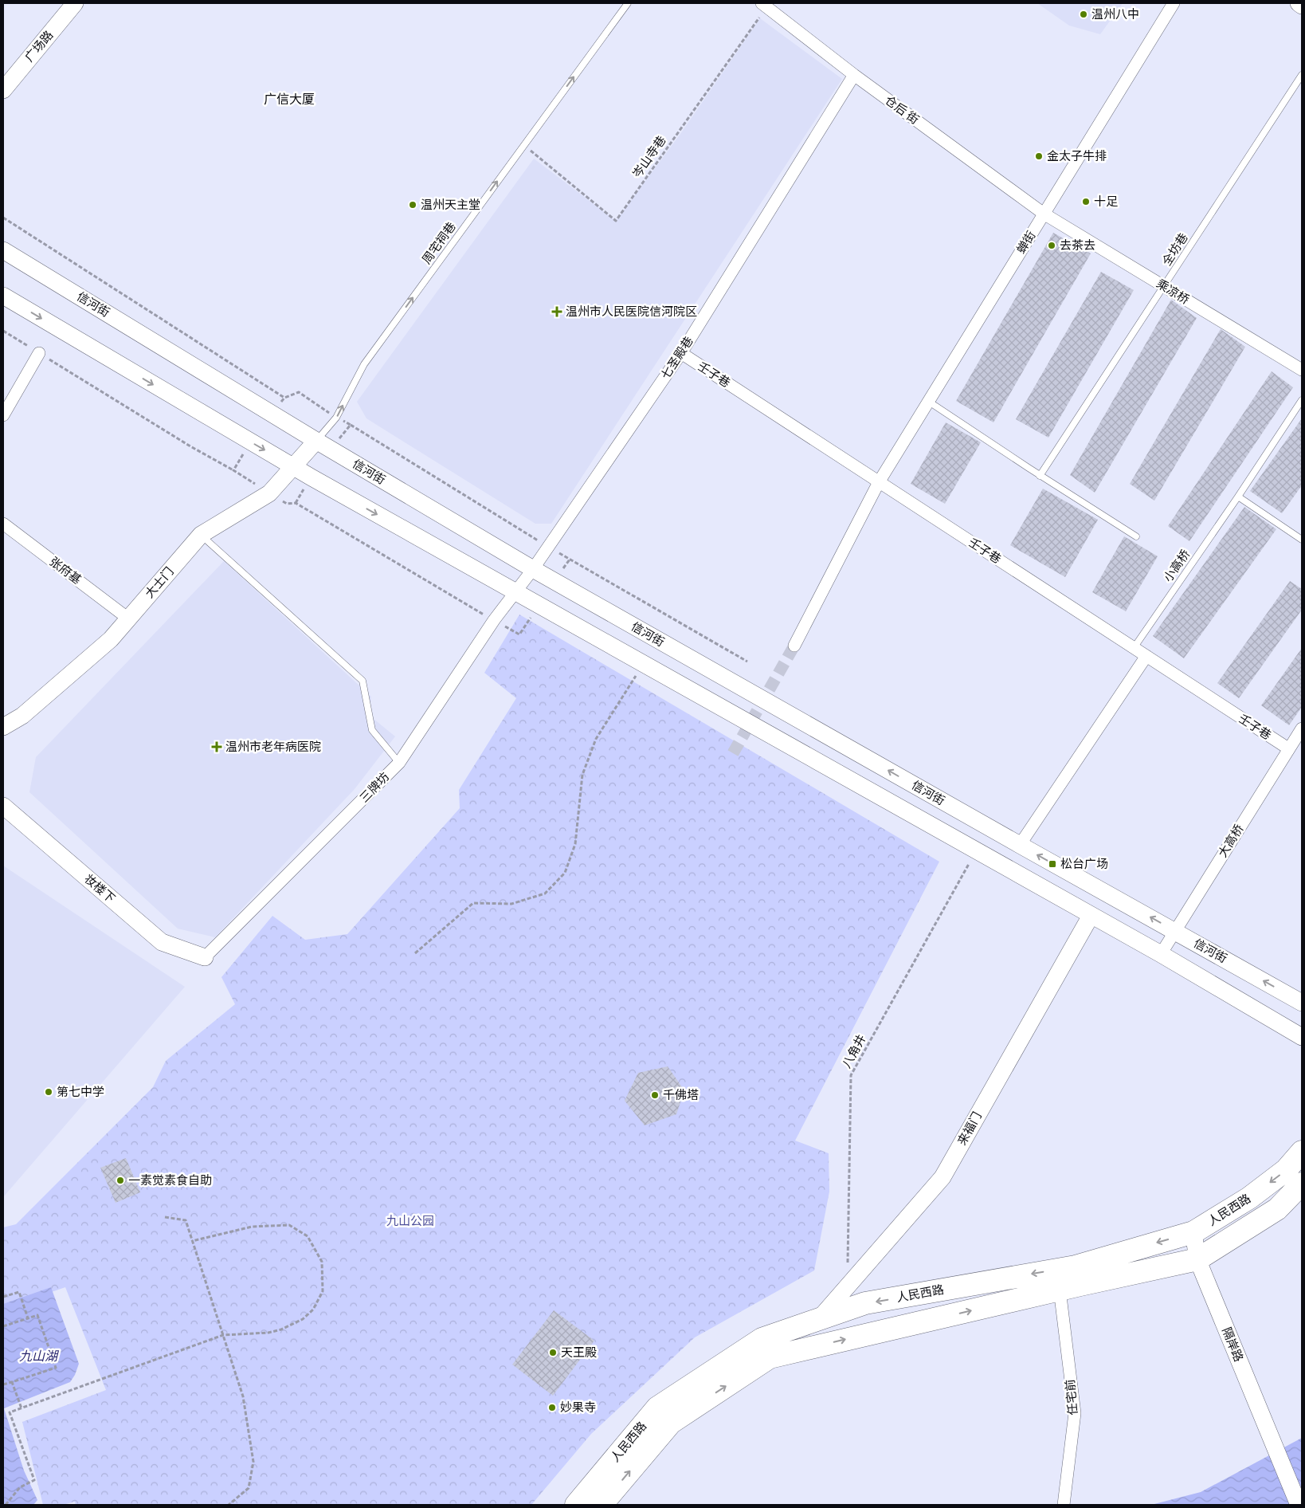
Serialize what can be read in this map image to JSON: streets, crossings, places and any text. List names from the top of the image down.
{
  "streets": {
    "highway": ["人民西路"],
    "main road": [
      "广场路",
      "信河街",
      "大士门",
      "妆楼下",
      "来福门",
      "隔岸路"
    ],
    "street": [
      "仓后 街",
      "蝉街",
      "乘凉桥",
      "七圣殿巷",
      "壬子巷",
      "张府基",
      "三牌坊",
      "大高桥",
      "任宅前"
    ],
    "lane": ["周宅祠巷", "全坊巷", "小高桥"],
    "path": ["岑山寺巷", "八角井"]
  },
  "crossings": [
    ["仓后 街", "岑山寺巷"],
    ["仓后 街", "蝉街"],
    ["仓后 街", "乘凉桥"],
    ["仓后 街", "七圣殿巷"],
    ["岑山寺巷", "周宅祠巷"],
    ["蝉街", "乘凉桥"],
    ["蝉街", "壬子巷"],
    ["周宅祠巷", "信河街"],
    ["周宅祠巷", "大士门"],
    ["全坊巷", "乘凉桥"],
    ["信河街", "七圣殿巷"],
    ["信河街", "大士门"],
    ["信河街", "大高桥"],
    ["七圣殿巷", "壬子巷"],
    ["七圣殿巷", "三牌坊"],
    ["壬子巷", "小高桥"],
    ["壬子巷", "大高桥"],
    ["张府基", "大士门"],
    ["三牌坊", "妆楼下"],
    ["八角井", "来福门"],
    ["来福门", "人民西路"],
    ["人民西路", "隔岸路"],
    ["人民西路", "任宅前"]
  ],
  "one_way": ["周宅祠巷"],
  "districts": ["广信大厦"],
  "water": ["九山湖"],
  "parks": ["九山公园"],
  "places": {
    "other": [
      "温州八中",
      "金太子牛排",
      "十足",
      "温州天主堂",
      "去茶去",
      "第七中学",
      "千佛塔",
      "一素觉素食自助",
      "天王殿",
      "妙果寺"
    ],
    "health": ["温州市人民医院信河院区", "温州市老年病医院"],
    "transit": ["松台广场"]
  }
}
